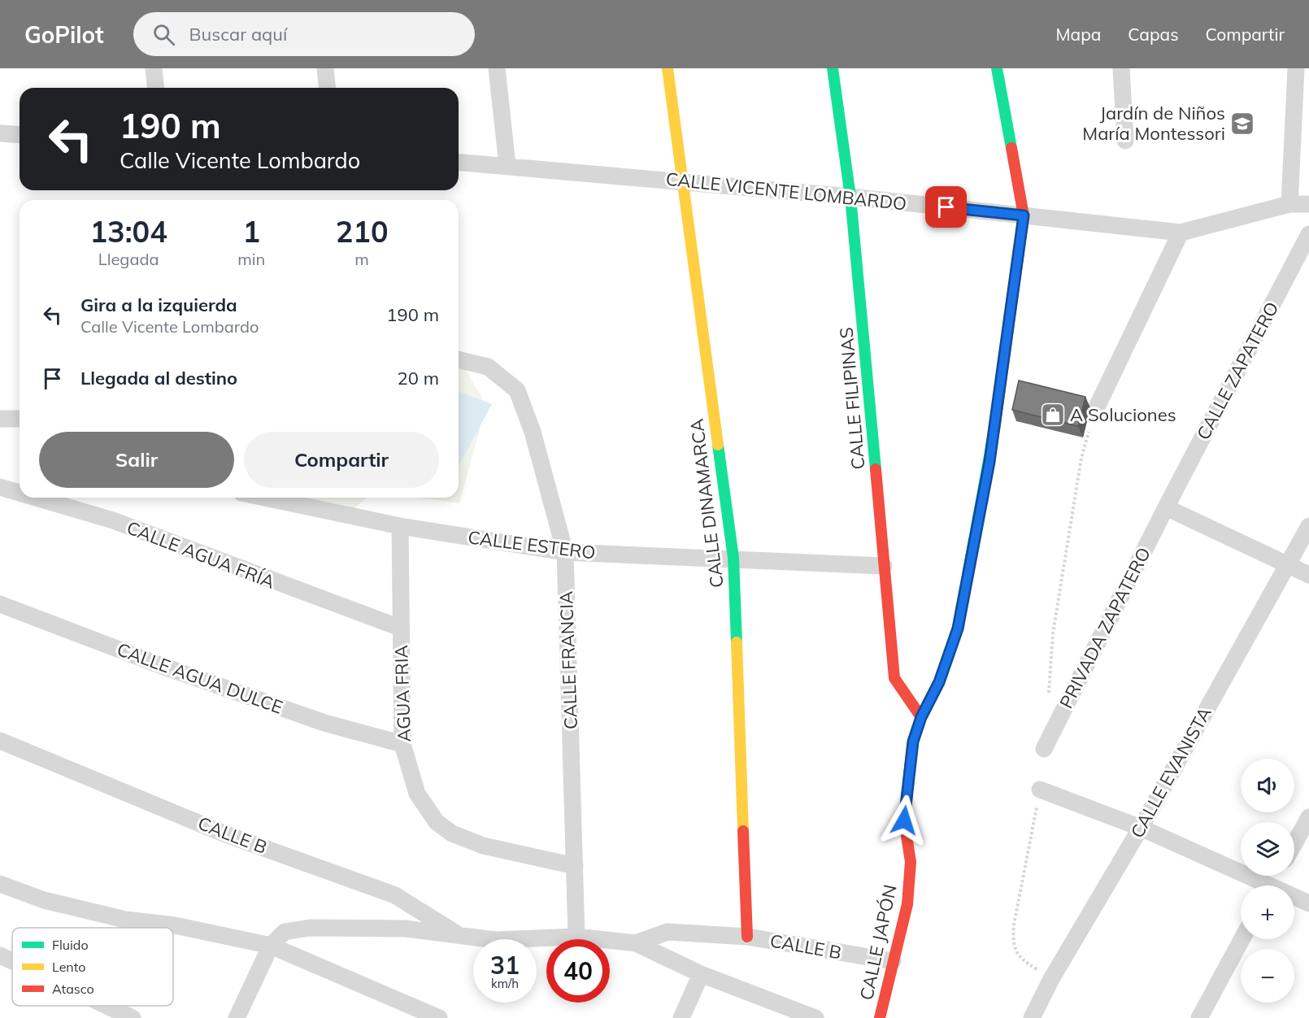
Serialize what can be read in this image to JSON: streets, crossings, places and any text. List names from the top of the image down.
{
  "streets": {
    "street": [
      "CALLE VICENTE LOMBARDO",
      "CALLE ZAPATERO",
      "CALLE FILIPINAS",
      "CALLE DINAMARCA",
      "CALLE ESTERO",
      "CALLE AGUA FRÍA",
      "PRIVADA ZAPATERO",
      "CALLE FRANCIA",
      "CALLE AGUA DULCE",
      "AGUA FRIA",
      "CALLE EVANISTA",
      "CALLE B",
      "CALLE JAPÓN"
    ]
  },
  "crossings": [
    ["CALLE VICENTE LOMBARDO", "CALLE FILIPINAS"],
    ["CALLE VICENTE LOMBARDO", "CALLE DINAMARCA"],
    ["CALLE VICENTE LOMBARDO", "CALLE JAPÓN"],
    ["CALLE ZAPATERO", "PRIVADA ZAPATERO"],
    ["CALLE FILIPINAS", "CALLE ESTERO"],
    ["CALLE FILIPINAS", "CALLE JAPÓN"],
    ["CALLE DINAMARCA", "CALLE ESTERO"],
    ["CALLE DINAMARCA", "CALLE B"],
    ["CALLE ESTERO", "CALLE FRANCIA"],
    ["CALLE ESTERO", "AGUA FRIA"],
    ["CALLE AGUA FRÍA", "AGUA FRIA"],
    ["CALLE FRANCIA", "AGUA FRIA"],
    ["CALLE AGUA DULCE", "AGUA FRIA"],
    ["CALLE B", "CALLE JAPÓN"]
  ],
  "places": {
    "school or university": ["Jardín de Niños María Montessori"],
    "shop": ["A Soluciones"]
  },
  "legend": ["Fluido", "Lento", "Atasco"],
  "page": {
    "header": "GoPilot",
    "search": "Buscar aquí",
    "nav": ["Mapa", "Capas", "Compartir"],
    "turn": ["190 m", "Calle Vicente Lombardo"],
    "eta": [
      "13:04",
      "Llegada",
      "1",
      "min",
      "210",
      "m"
    ],
    "list": [
      {
        "name": "Gira a la izquierda",
        "note": "Calle Vicente Lombardo",
        "value": "190 m"
      },
      {
        "name": "Llegada al destino",
        "value": "20 m"
      }
    ],
    "buttons": ["Salir", "Compartir"],
    "map_buttons": ["+", "−"],
    "speed": "31 km/h",
    "limit": "40"
  }
}
